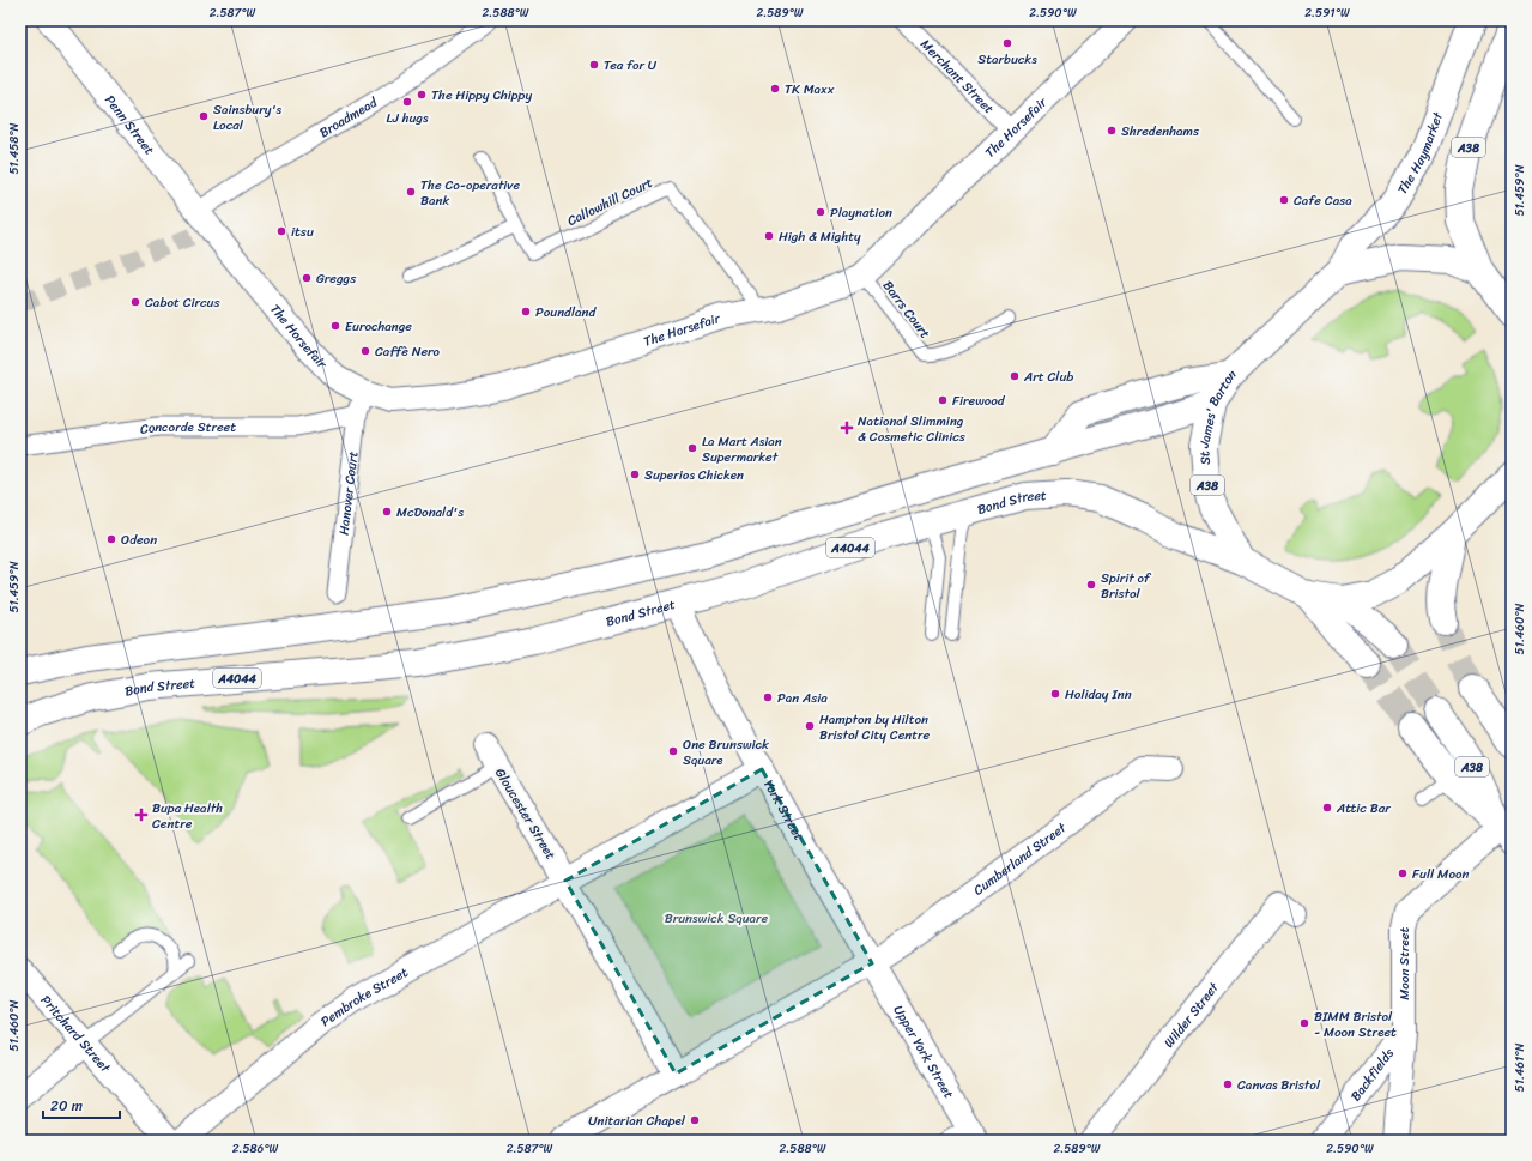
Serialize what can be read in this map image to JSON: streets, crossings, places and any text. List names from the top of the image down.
{
  "streets": {
    "main road": [
      "A38",
      "The Haymarket",
      "St James' Barton",
      "Bond Street",
      "A4044"
    ],
    "street": [
      "Merchant Street",
      "Broadmead",
      "Penn Street",
      "The Horsefair",
      "Concorde Street",
      "Hanover Court",
      "York Street",
      "Gloucester Street",
      "Cumberland Street",
      "Moon Street",
      "Pembroke Street",
      "Wilder Street",
      "Pritchard Street",
      "Upper York Street",
      "Backfields"
    ],
    "lane": ["Callowhill Court", "Barrs Court"]
  },
  "crossings": [
    ["Merchant Street", "The Horsefair"],
    ["Broadmead", "Penn Street"],
    ["Broadmead", "The Horsefair"],
    ["Penn Street", "The Horsefair"],
    ["The Horsefair", "Callowhill Court"],
    ["The Horsefair", "Barrs Court"],
    ["The Horsefair", "Concorde Street"],
    ["The Horsefair", "Hanover Court"],
    ["A38", "St James' Barton"],
    ["A38", "Moon Street"],
    ["The Haymarket", "St James' Barton"],
    ["St James' Barton", "Bond Street"],
    ["St James' Barton", "A4044"],
    ["Concorde Street", "Hanover Court"],
    ["Bond Street", "York Street"],
    ["York Street", "Cumberland Street"],
    ["York Street", "Upper York Street"],
    ["Gloucester Street", "Pembroke Street"],
    ["Cumberland Street", "Upper York Street"],
    ["Moon Street", "Backfields"]
  ],
  "parks": ["Brunswick Square"],
  "places": {
    "other": [
      "Starbucks",
      "Tea for U",
      "TK Maxx",
      "The Hippy Chippy",
      "LJ hugs",
      "Sainsbury's Local",
      "Shredenhams",
      "The Co-operative Bank",
      "Cafe Casa",
      "Playnation",
      "itsu",
      "High & Mighty",
      "Greggs",
      "Cabot Circus",
      "Poundland",
      "Eurochange",
      "Caffè Nero",
      "Art Club",
      "Firewood",
      "La Mart Asian Supermarket",
      "Superios Chicken",
      "McDonald's",
      "Odeon",
      "Spirit of Bristol",
      "Holiday Inn",
      "Pan Asia",
      "Hampton by Hilton Bristol City Centre",
      "One Brunswick Square",
      "Attic Bar",
      "Full Moon",
      "BIMM Bristol - Moon Street",
      "Canvas Bristol",
      "Unitarian Chapel"
    ],
    "health": ["National Slimming & Cosmetic Clinics", "Bupa Health Centre"]
  },
  "scale_bar": "20 m",
  "coordinates": [
    "2.587°W",
    "2.588°W",
    "2.589°W",
    "2.590°W",
    "2.591°W",
    "51.458°N",
    "51.459°N",
    "51.460°N",
    "51.461°N",
    "2.586°W"
  ]
}
